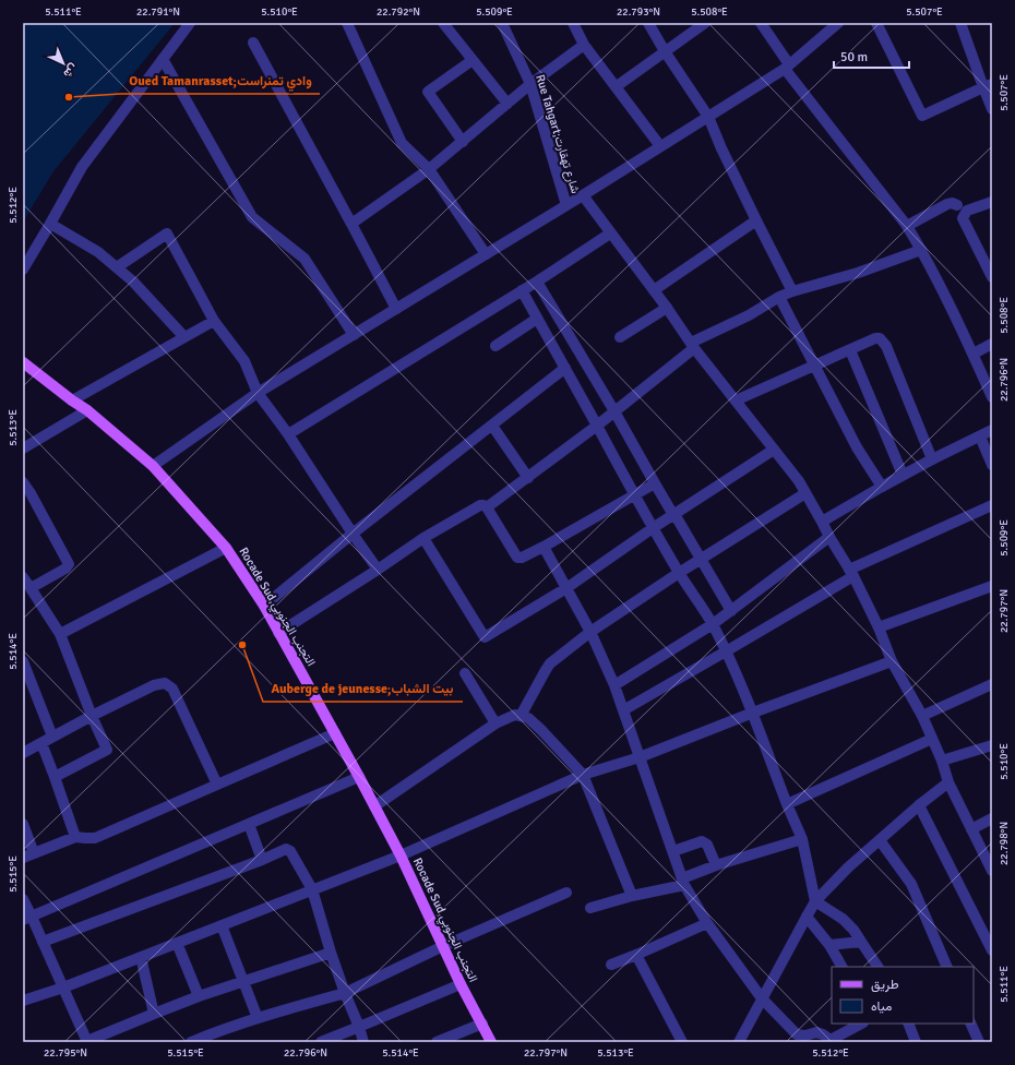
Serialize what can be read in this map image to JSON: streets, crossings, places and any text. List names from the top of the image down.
{
  "streets": {
    "main road": ["Rocade Sud,التجنب الجنوبي"],
    "street": ["Rue Tahgart;شارع تهقارت"]
  },
  "places": ["Oued Tamanrasset;وادي تمنراست", "Auberge de jeunesse;بيت الشباب"],
  "legend": ["طريق", "مياه"],
  "scale_bar": "50 m",
  "north": "bottom right",
  "coordinates": [
    "5.511°E",
    "22.791°N",
    "5.510°E",
    "22.792°N",
    "5.509°E",
    "22.793°N",
    "5.508°E",
    "5.507°E",
    "5.512°E",
    "22.796°N",
    "5.513°E",
    "22.797°N",
    "5.514°E",
    "22.798°N",
    "5.515°E",
    "22.795°N"
  ]
}
